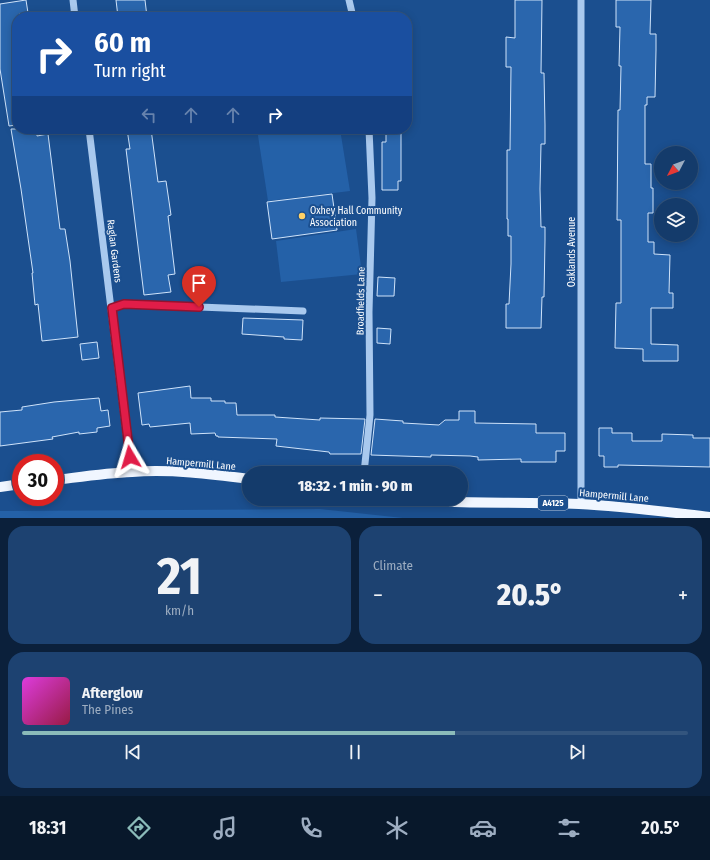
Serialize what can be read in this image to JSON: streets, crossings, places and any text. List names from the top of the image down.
{
  "streets": {
    "main road": ["Hampermill Lane", "A4125"],
    "street": ["Raglan Gardens", "Oaklands Avenue", "Broadfields Lane"]
  },
  "crossings": [
    ["Raglan Gardens", "Hampermill Lane"],
    ["Oaklands Avenue", "Hampermill Lane"]
  ],
  "places": ["Oxhey Hall Community Association"],
  "north": "bottom left",
  "page": {
    "turn": ["60 m", "Turn right"],
    "limit": "30",
    "trip": "18:32 · 1 min · 90 m",
    "tile": [
      ["21", "km/h"],
      "Climate"
    ],
    "heat": ["−", "20.5°", "+"],
    "song": ["Afterglow", "The Pines"],
    "tabs": ["18:31", "20.5°"]
  }
}
